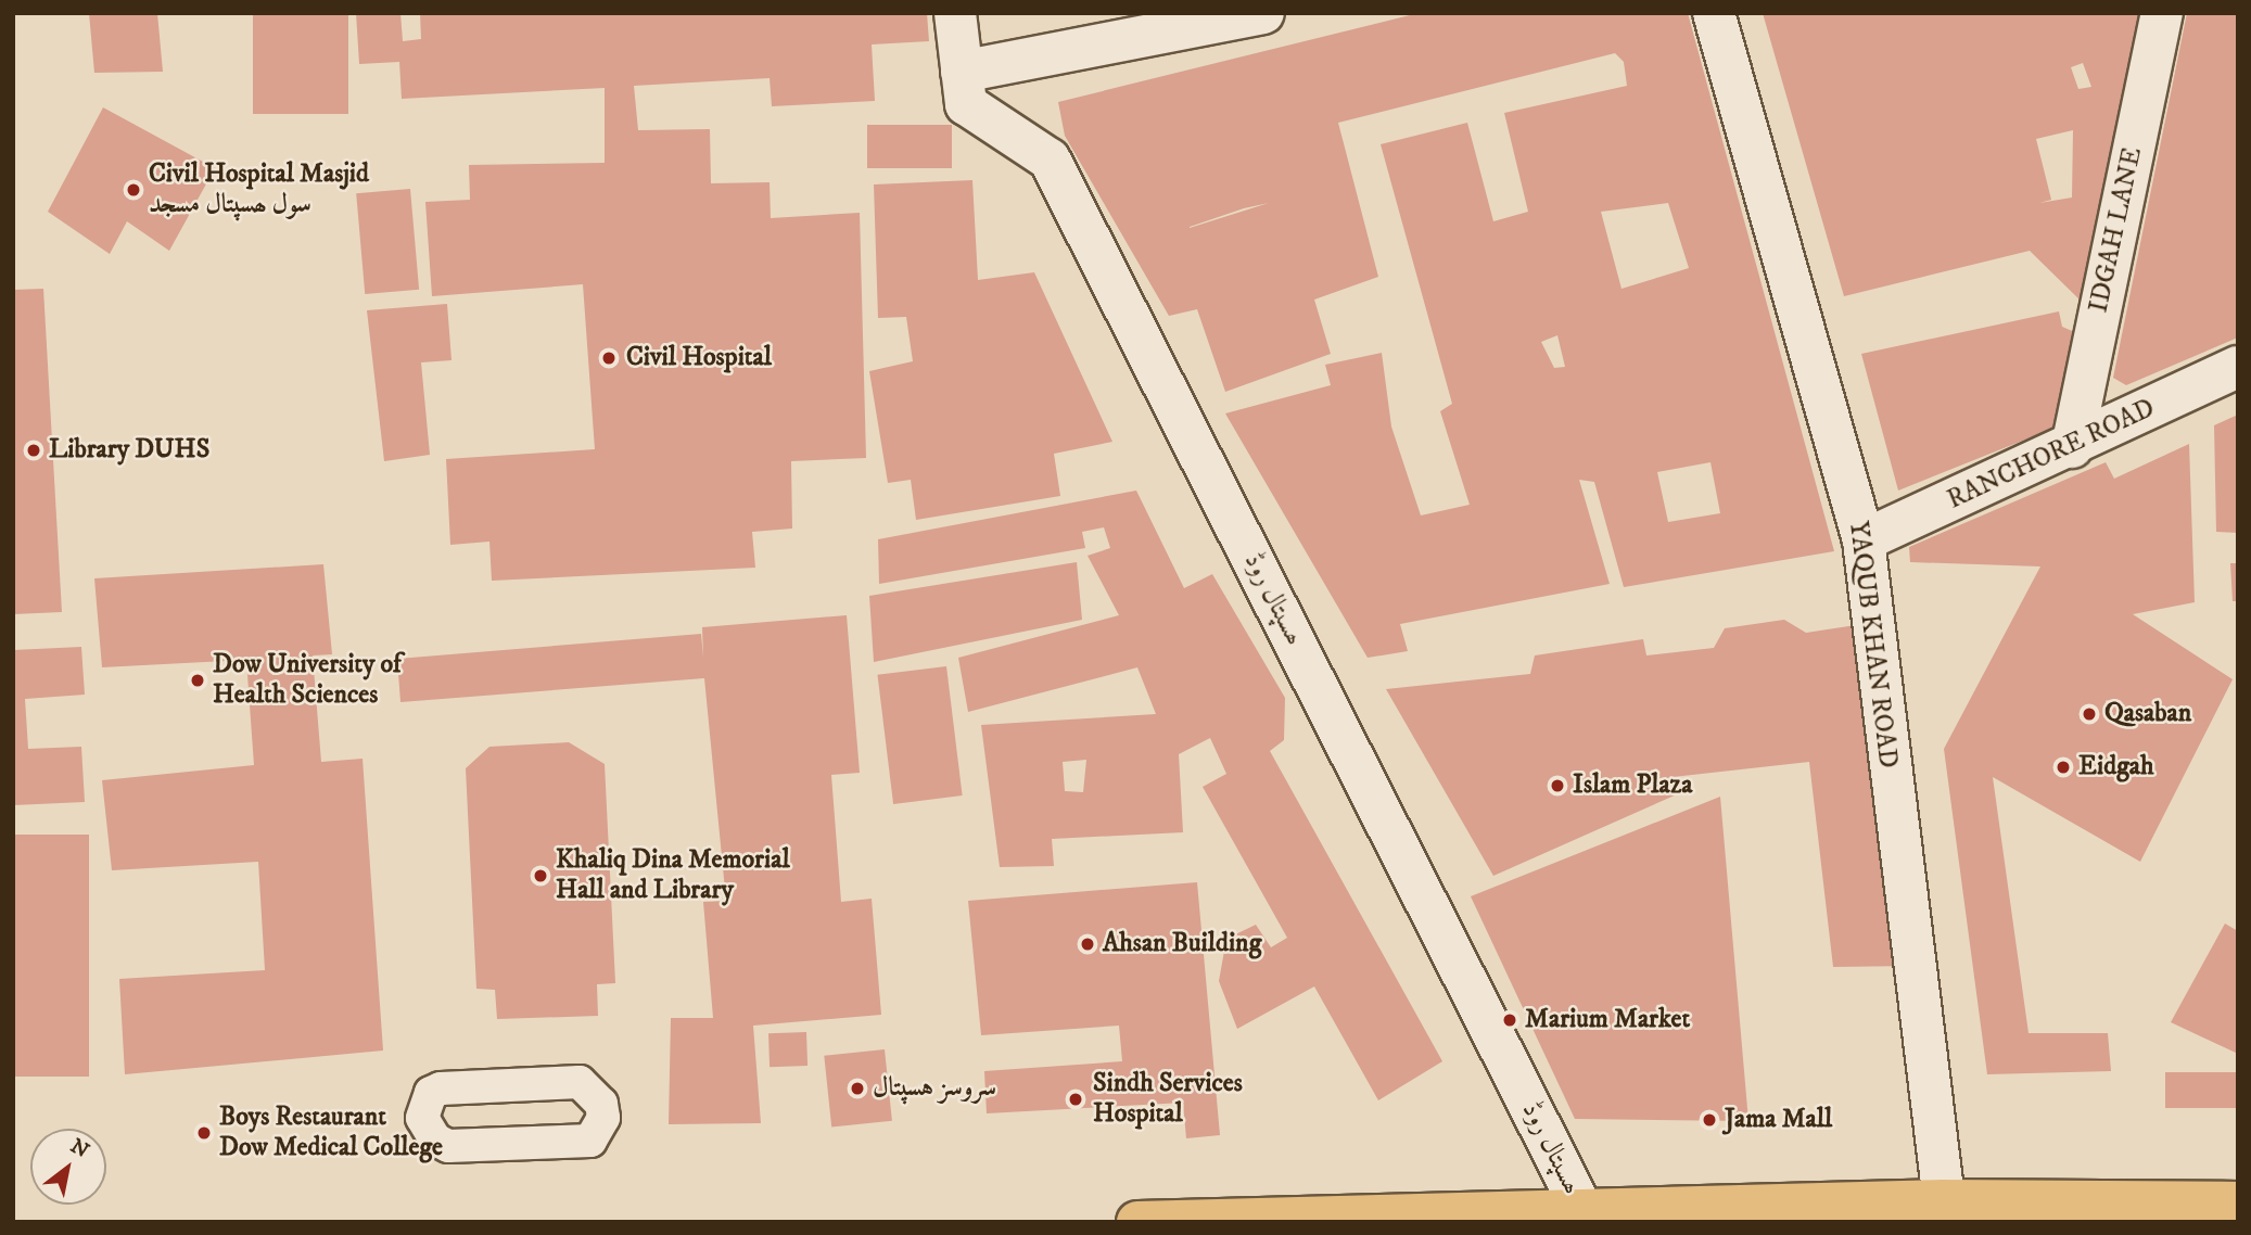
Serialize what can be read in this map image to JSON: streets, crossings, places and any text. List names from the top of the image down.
{
  "streets": {
    "street": [
      "IDGAH LANE",
      "RANCHORE ROAD",
      "ھسپتال روڈ",
      "YAQUB KHAN ROAD"
    ]
  },
  "crossings": [
    ["IDGAH LANE", "RANCHORE ROAD"],
    ["RANCHORE ROAD", "YAQUB KHAN ROAD"]
  ],
  "places": [
    "Civil Hospital Masjid سول ھسپتال مسجد",
    "Civil Hospital",
    "Library DUHS",
    "Dow University of Health Sciences",
    "Qasaban",
    "Eidgah",
    "Islam Plaza",
    "Khaliq Dina Memorial Hall and Library",
    "Ahsan Building",
    "Marium Market",
    "سروسز ہسپتال",
    "Sindh Services Hospital",
    "Jama Mall",
    "Boys Restaurant Dow Medical College"
  ],
  "north": "top right"
}
